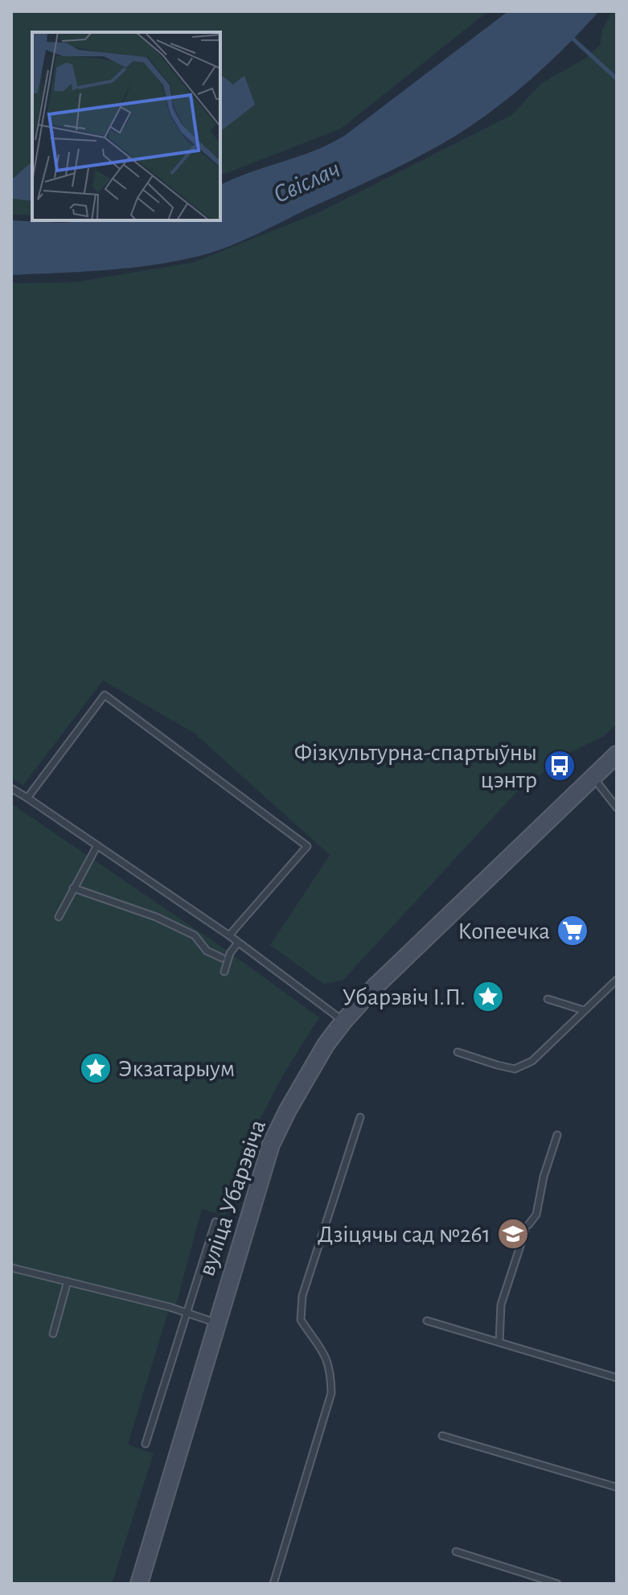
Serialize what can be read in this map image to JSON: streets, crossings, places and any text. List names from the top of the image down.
{
  "streets": {
    "main road": ["вуліца Убарэвіча"]
  },
  "water": ["Свіслач"],
  "places": {
    "bus stop": ["Фізкультурна-спартыўны цэнтр"],
    "supermarket": ["Копеечка"],
    "place": ["Убарэвіч І.П.", "Экзатарыум"],
    "school or university": ["Дзіцячы сад №261"]
  }
}
